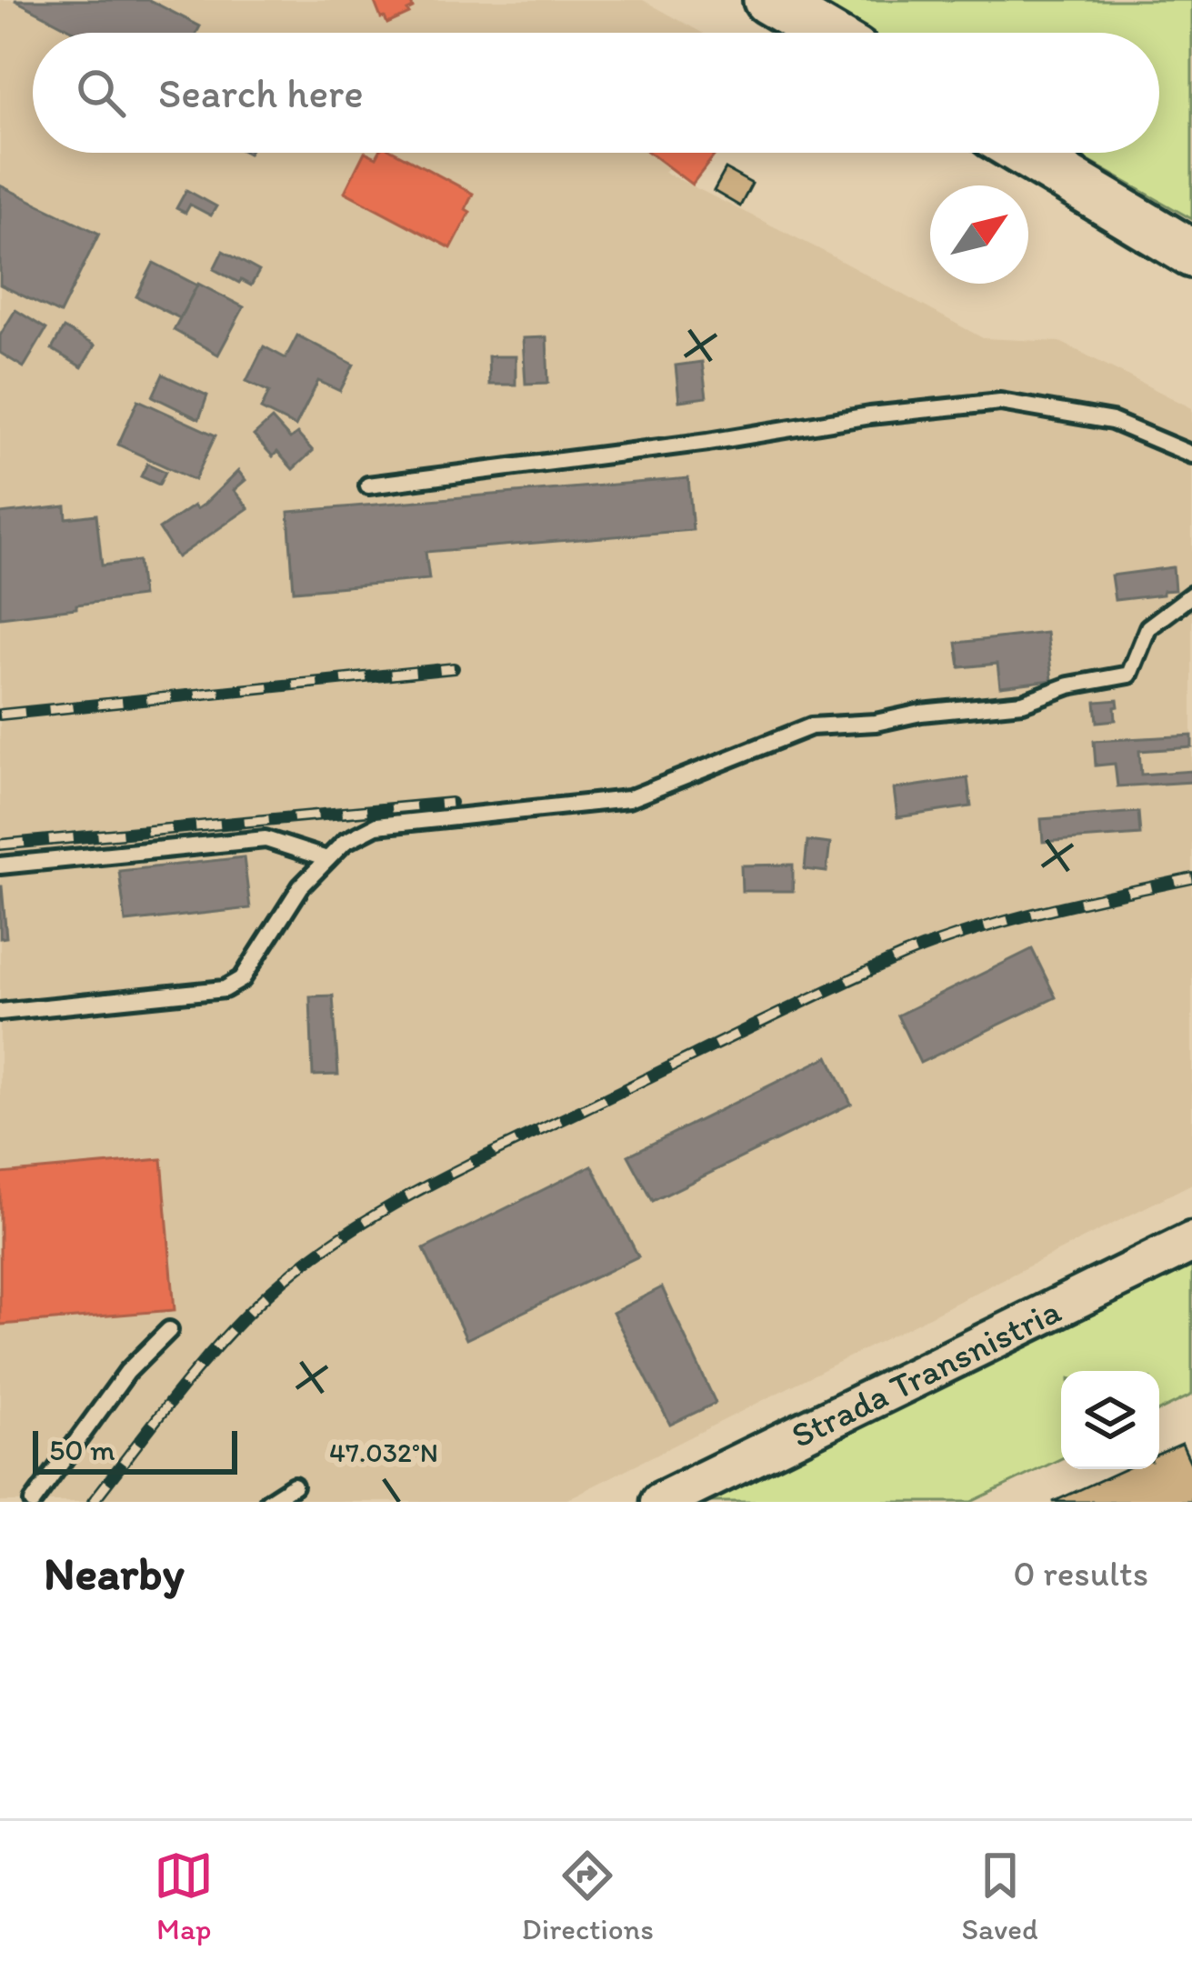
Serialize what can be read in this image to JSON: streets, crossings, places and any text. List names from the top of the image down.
{
  "streets": {
    "street": ["Strada Transnistria"]
  },
  "scale_bar": "50 m",
  "north": "top right",
  "page": {
    "search": "Search here",
    "scale": "50 m",
    "heading": ["Nearby", "0 results"],
    "nav": ["Map", "Directions", "Saved"]
  },
  "coordinates": ["47.032°N"]
}
